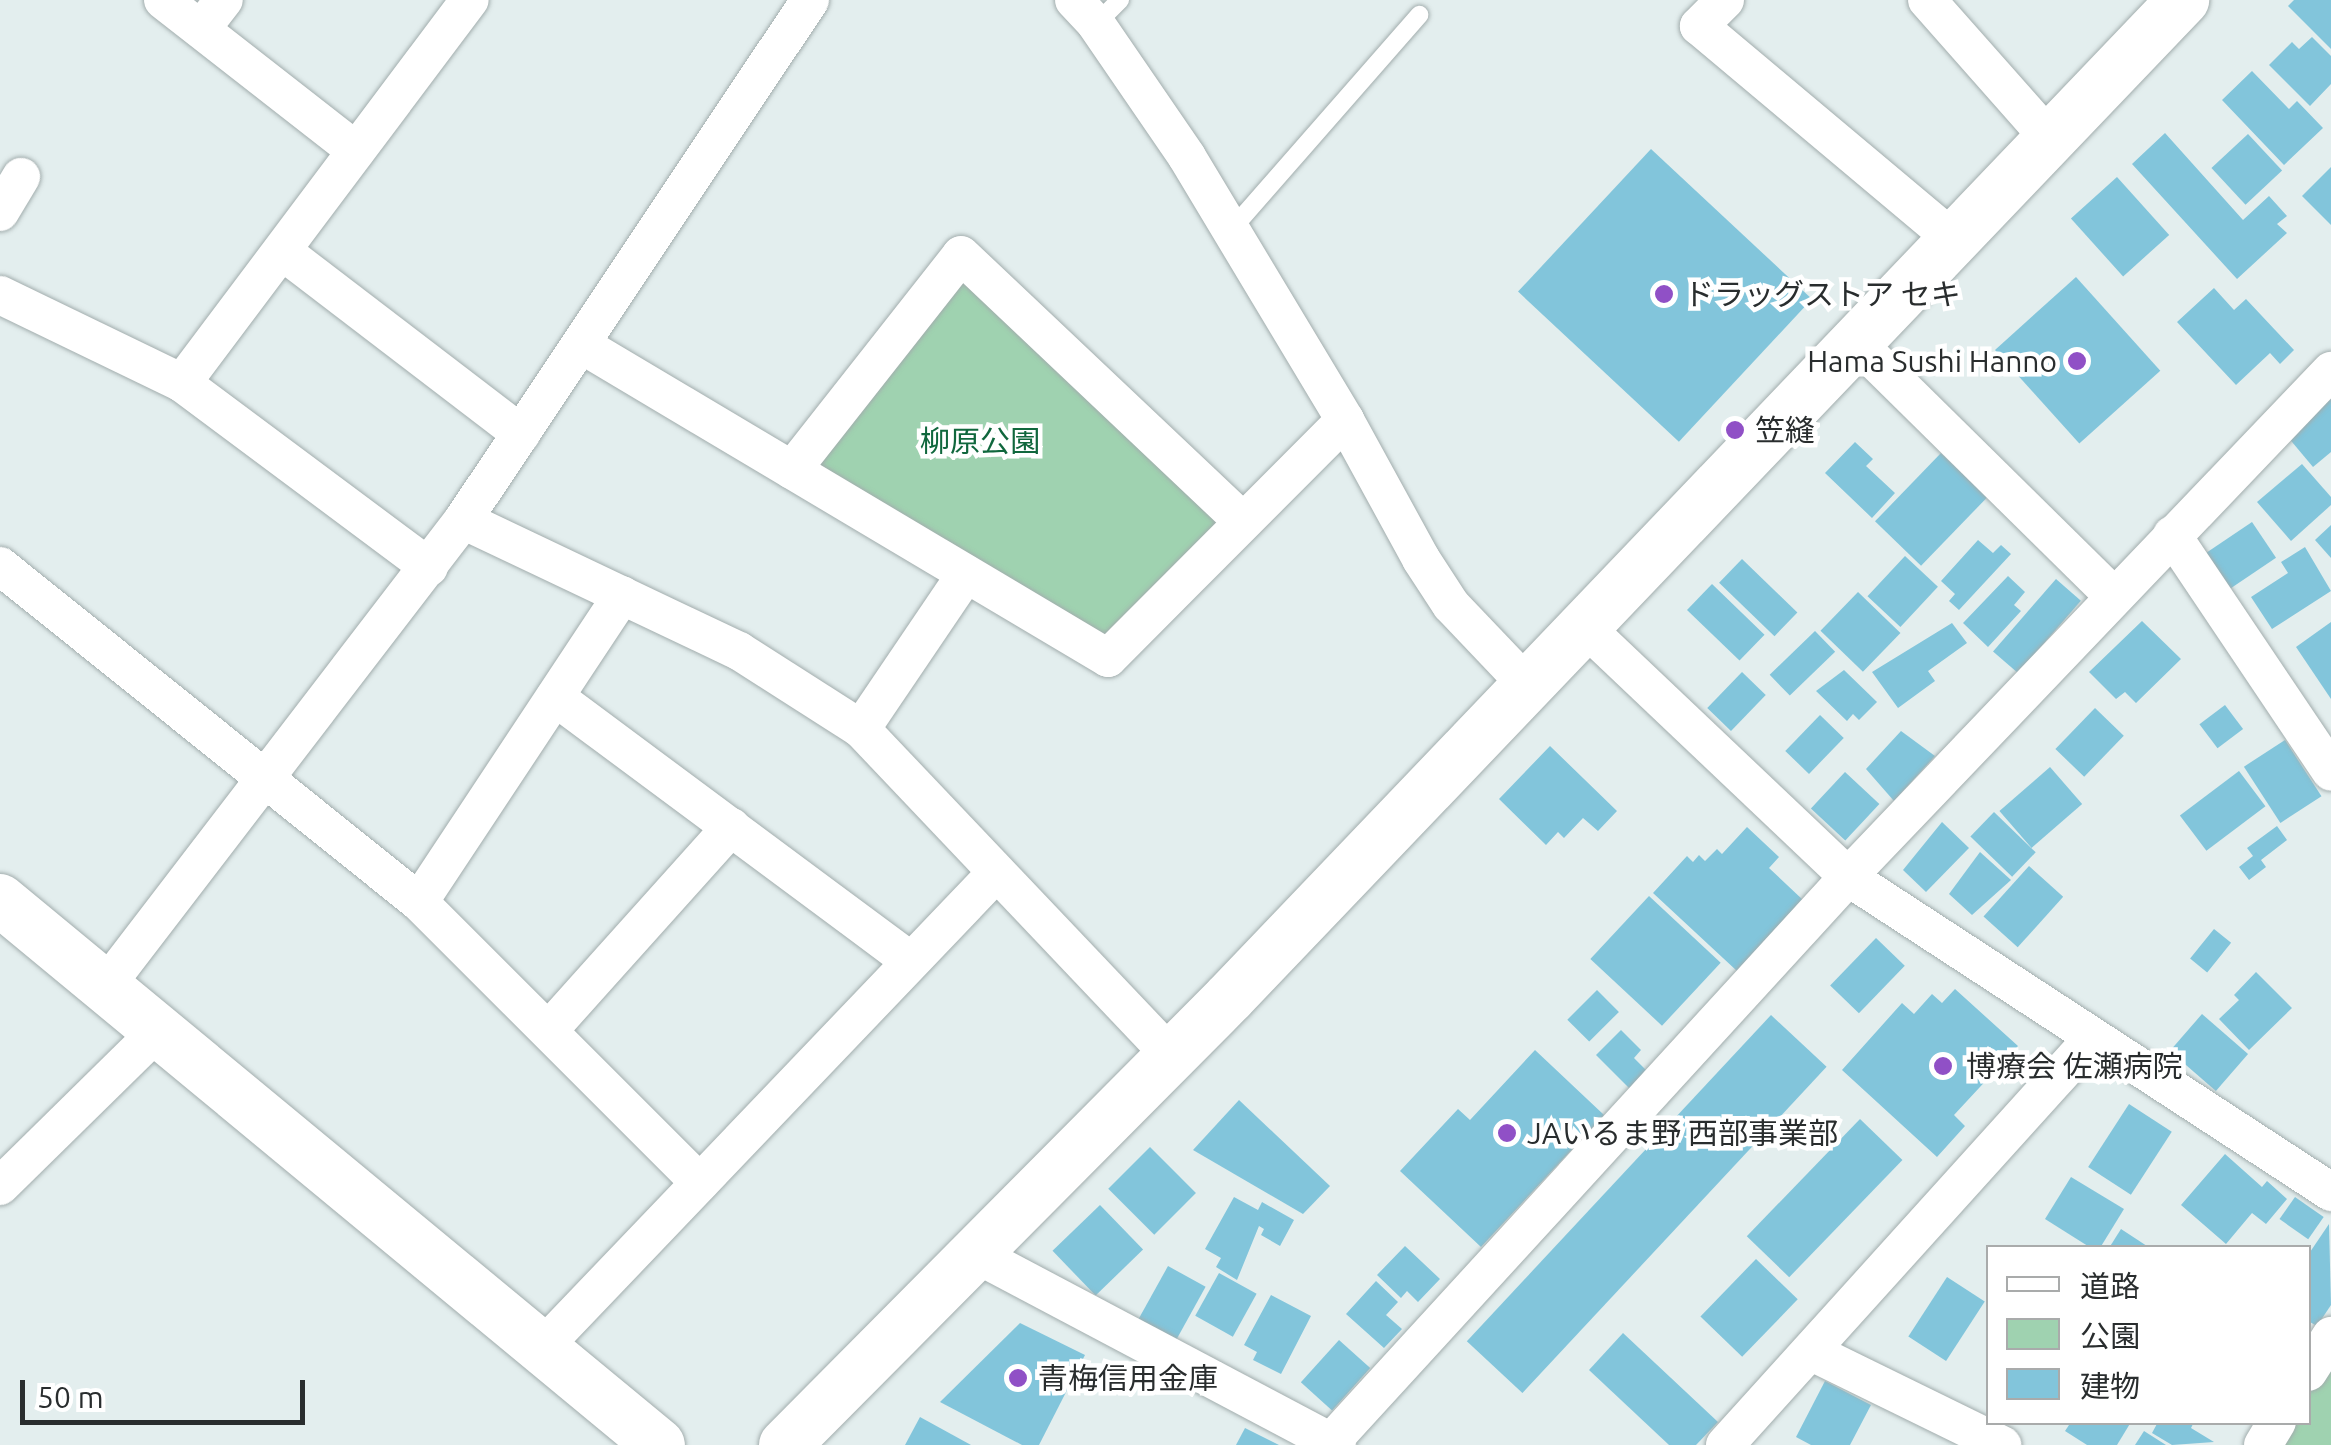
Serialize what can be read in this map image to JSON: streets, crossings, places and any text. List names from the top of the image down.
{
  "parks": ["柳原公園"],
  "places": [
    "ドラッグストア セキ",
    "Hama Sushi Hanno",
    "笠縫",
    "博療会 佐瀬病院",
    "JAいるま野 西部事業部",
    "青梅信用金庫"
  ],
  "legend": ["道路", "公園", "建物"],
  "scale_bar": "50 m"
}
